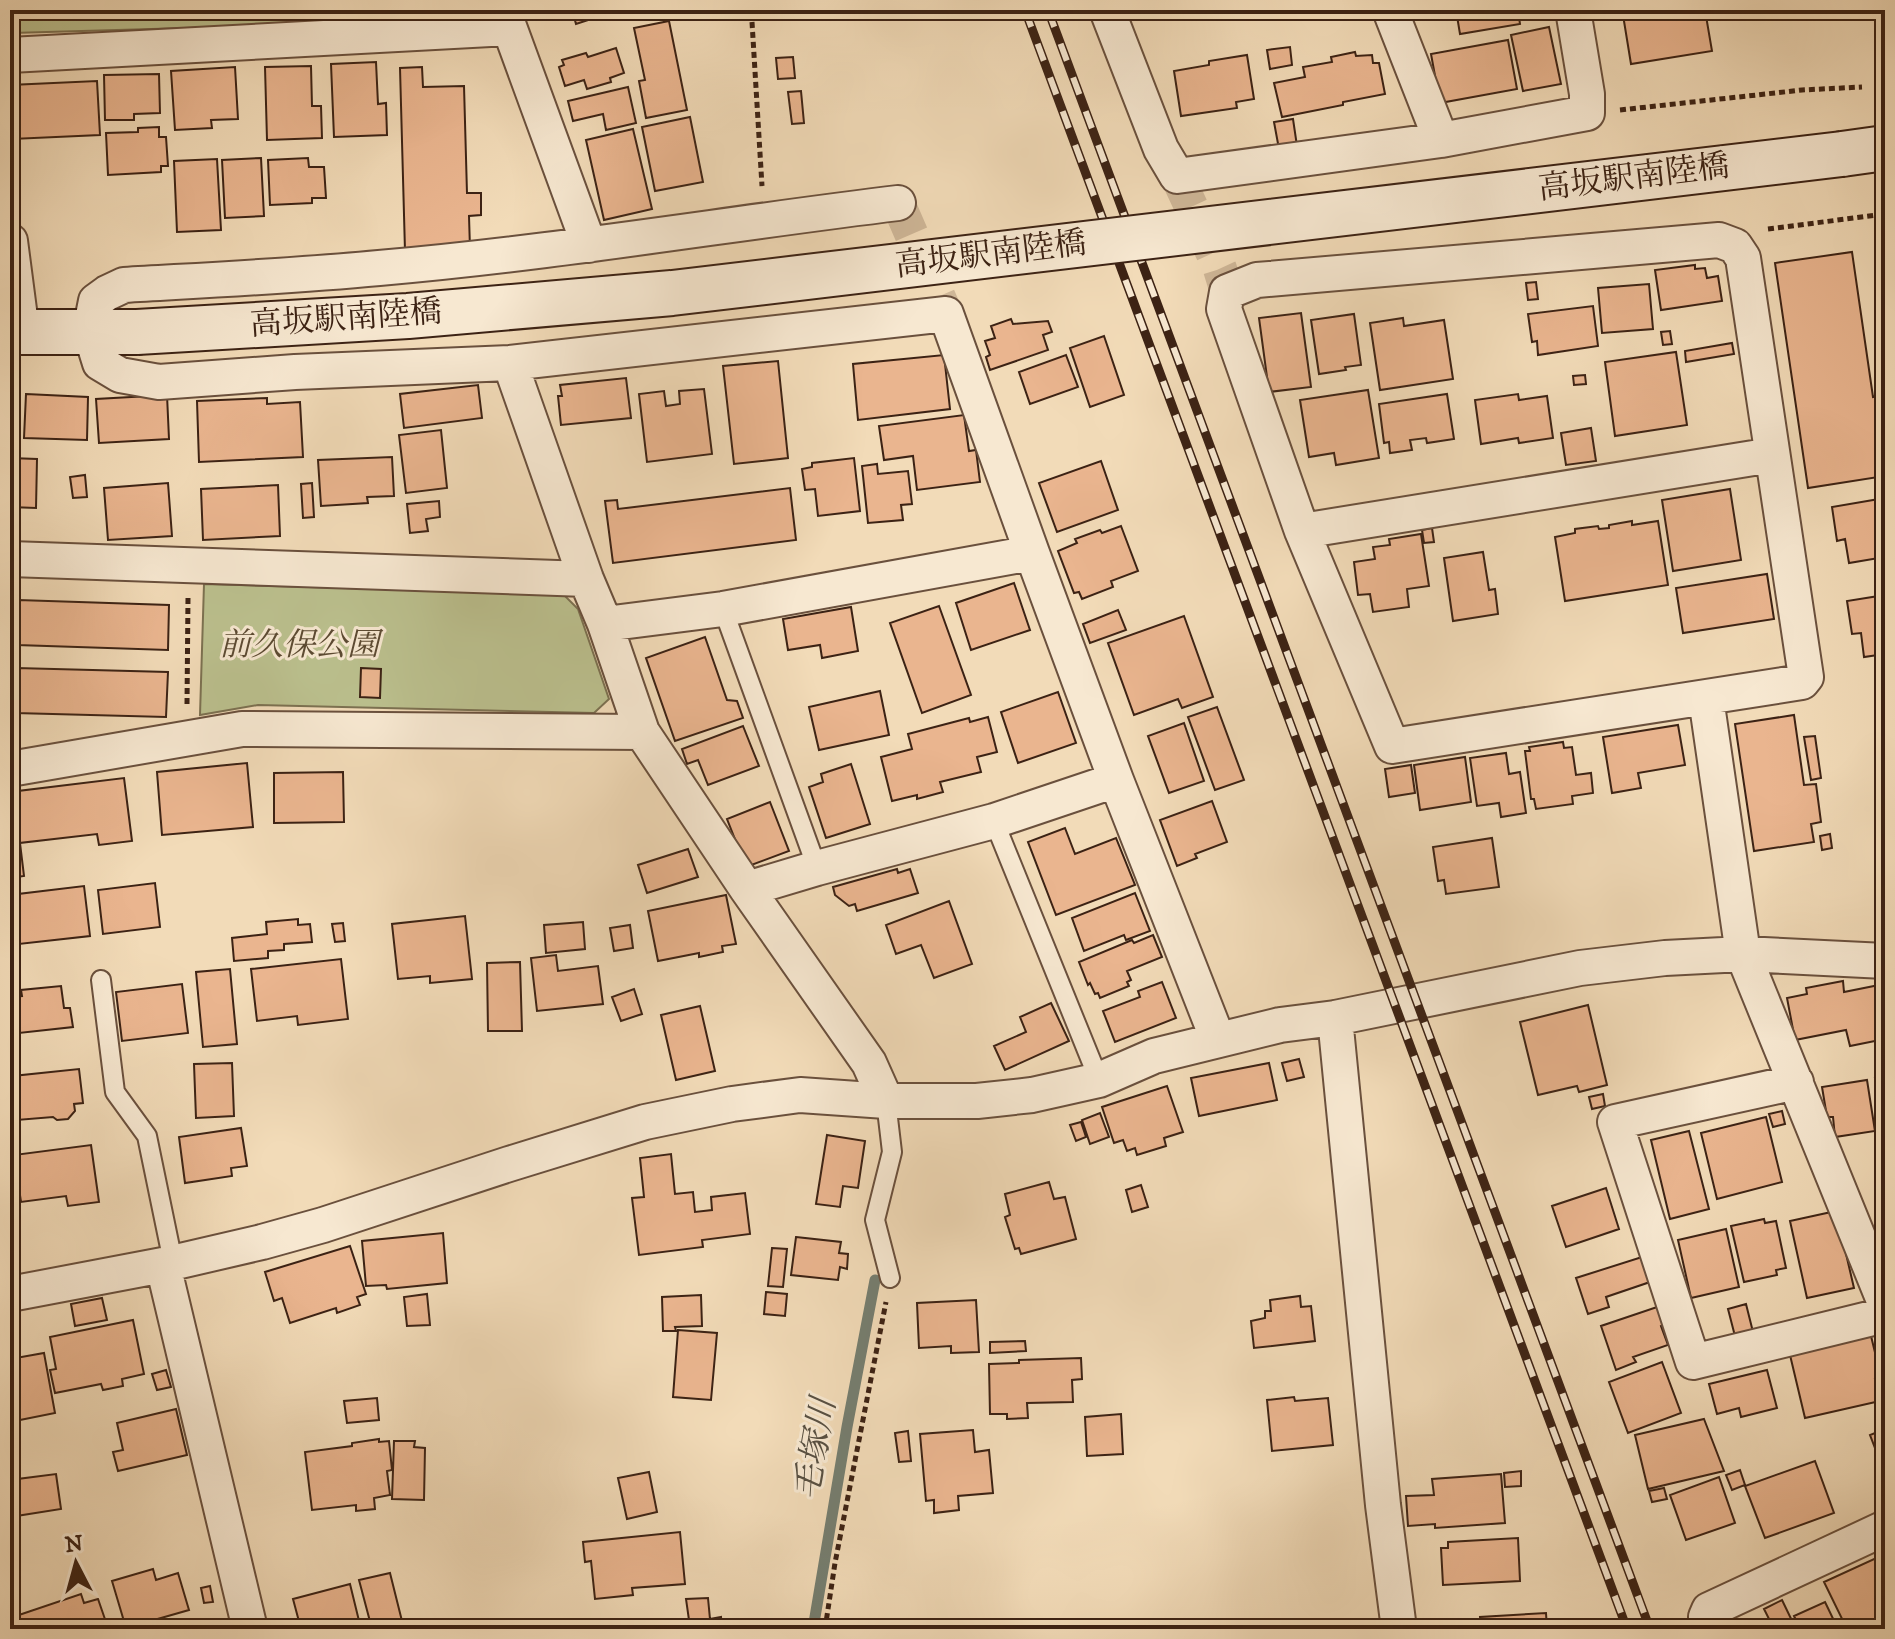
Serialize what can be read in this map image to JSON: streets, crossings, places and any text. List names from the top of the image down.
{
  "streets": {
    "main road": ["高坂駅南陸橋"]
  },
  "water": ["毛塚川"],
  "parks": ["前久保公園"],
  "north": "top"
}
